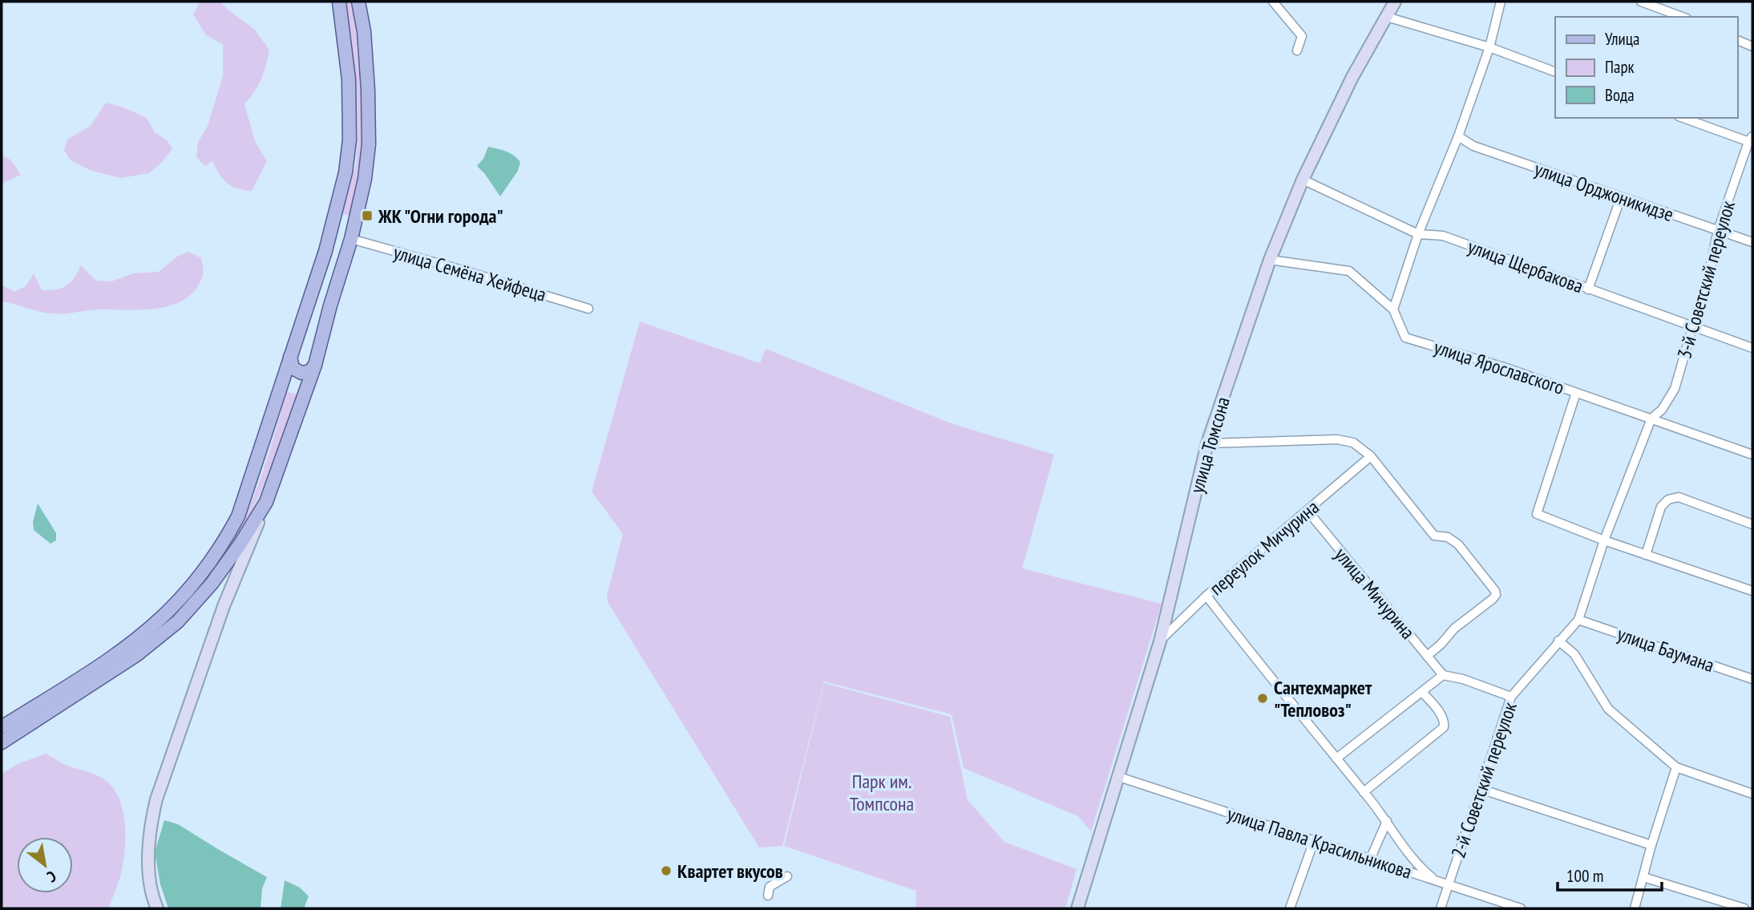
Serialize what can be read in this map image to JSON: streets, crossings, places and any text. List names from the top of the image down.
{
  "streets": {
    "street": [
      "улица Орджоникидзе",
      "улица Щербакова",
      "улица Семёна Хейфеца",
      "3-й Советский переулок",
      "улица Ярославского",
      "улица Томсона",
      "переулок Мичурина",
      "улица Мичурина",
      "улица Баумана",
      "2-й Советский переулок",
      "улица Павла Красильникова"
    ]
  },
  "crossings": [
    ["улица Орджоникидзе", "3-й Советский переулок"],
    ["улица Щербакова", "3-й Советский переулок"],
    ["улица Щербакова", "улица Томсона"],
    ["3-й Советский переулок", "улица Ярославского"],
    ["3-й Советский переулок", "2-й Советский переулок"],
    ["улица Ярославского", "улица Томсона"],
    ["улица Ярославского", "2-й Советский переулок"],
    ["улица Томсона", "переулок Мичурина"],
    ["улица Томсона", "улица Павла Красильникова"],
    ["переулок Мичурина", "улица Мичурина"],
    ["улица Баумана", "2-й Советский переулок"],
    ["2-й Советский переулок", "улица Павла Красильникова"]
  ],
  "parks": ["Парк им. Томпсона"],
  "places": {
    "transit": ["ЖК \"Огни города\""],
    "other": ["Сантехмаркет \"Тепловоз\"", "Квартет вкусов"]
  },
  "legend": ["Улица", "Парк", "Вода"],
  "scale_bar": "100 m",
  "north": "bottom right"
}
